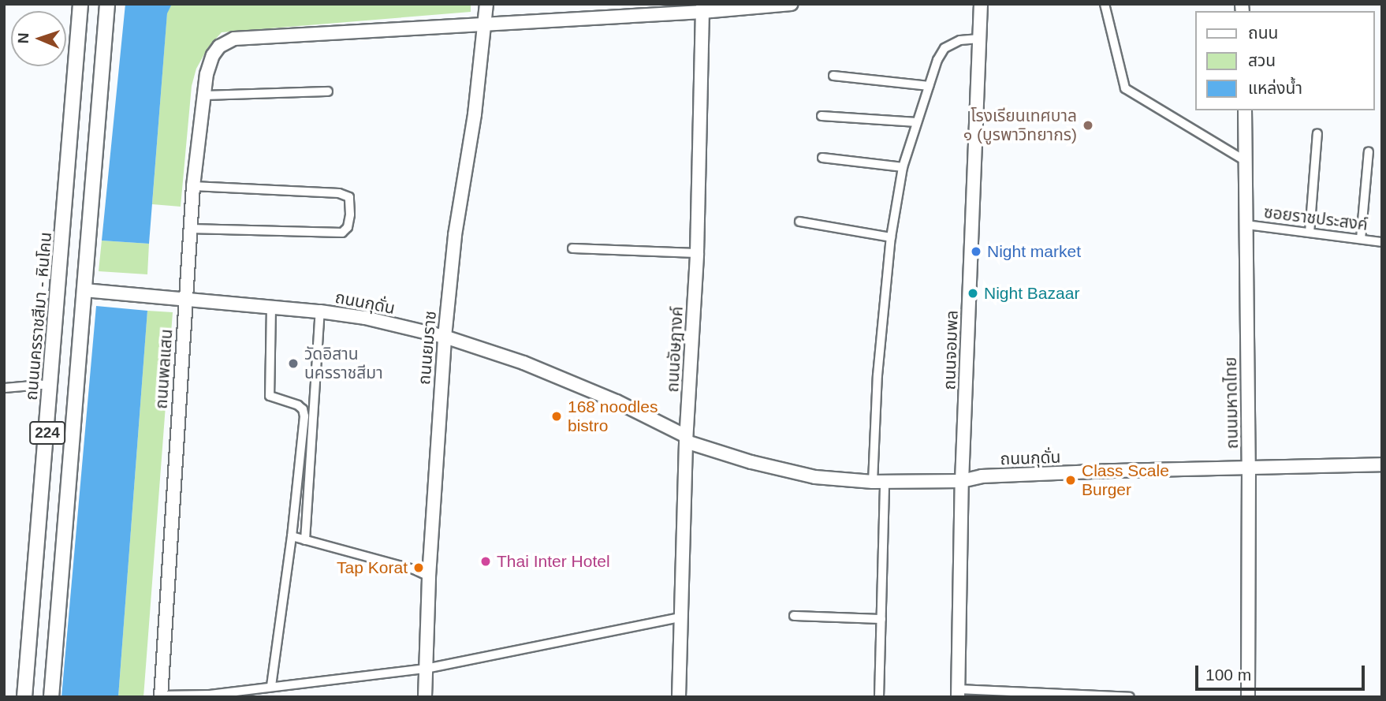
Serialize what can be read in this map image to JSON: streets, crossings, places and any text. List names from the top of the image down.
{
  "streets": {
    "main road": ["ถนนนครราชสีมา - หินโคน", "224"],
    "street": [
      "ซอยราชประสงค์",
      "ถนนกุดั่น",
      "ถนนยมราช",
      "ถนนอัษฎางค์",
      "ถนนจอมพล",
      "ถนนพลแสน",
      "ถนนมหาดไทย"
    ]
  },
  "crossings": [
    ["ซอยราชประสงค์", "ถนนมหาดไทย"],
    ["ถนนกุดั่น", "ถนนยมราช"],
    ["ถนนกุดั่น", "ถนนอัษฎางค์"],
    ["ถนนกุดั่น", "ถนนจอมพล"],
    ["ถนนกุดั่น", "ถนนพลแสน"],
    ["ถนนกุดั่น", "ถนนมหาดไทย"],
    ["ถนนกุดั่น", "224"],
    ["ถนนยมราช", "ถนนพลแสน"]
  ],
  "places": [
    "โรงเรียนเทศบาล ๑ (บูรพาวิทยากร)",
    "Night market",
    "Night Bazaar",
    "วัดอิสาน นครราชสีมา",
    "168 noodles bistro",
    "Class Scale Burger",
    "Thai Inter Hotel",
    "Tap Korat"
  ],
  "legend": ["ถนน", "สวน", "แหล่งน้ำ"],
  "scale_bar": "100 m",
  "north": "left"
}
